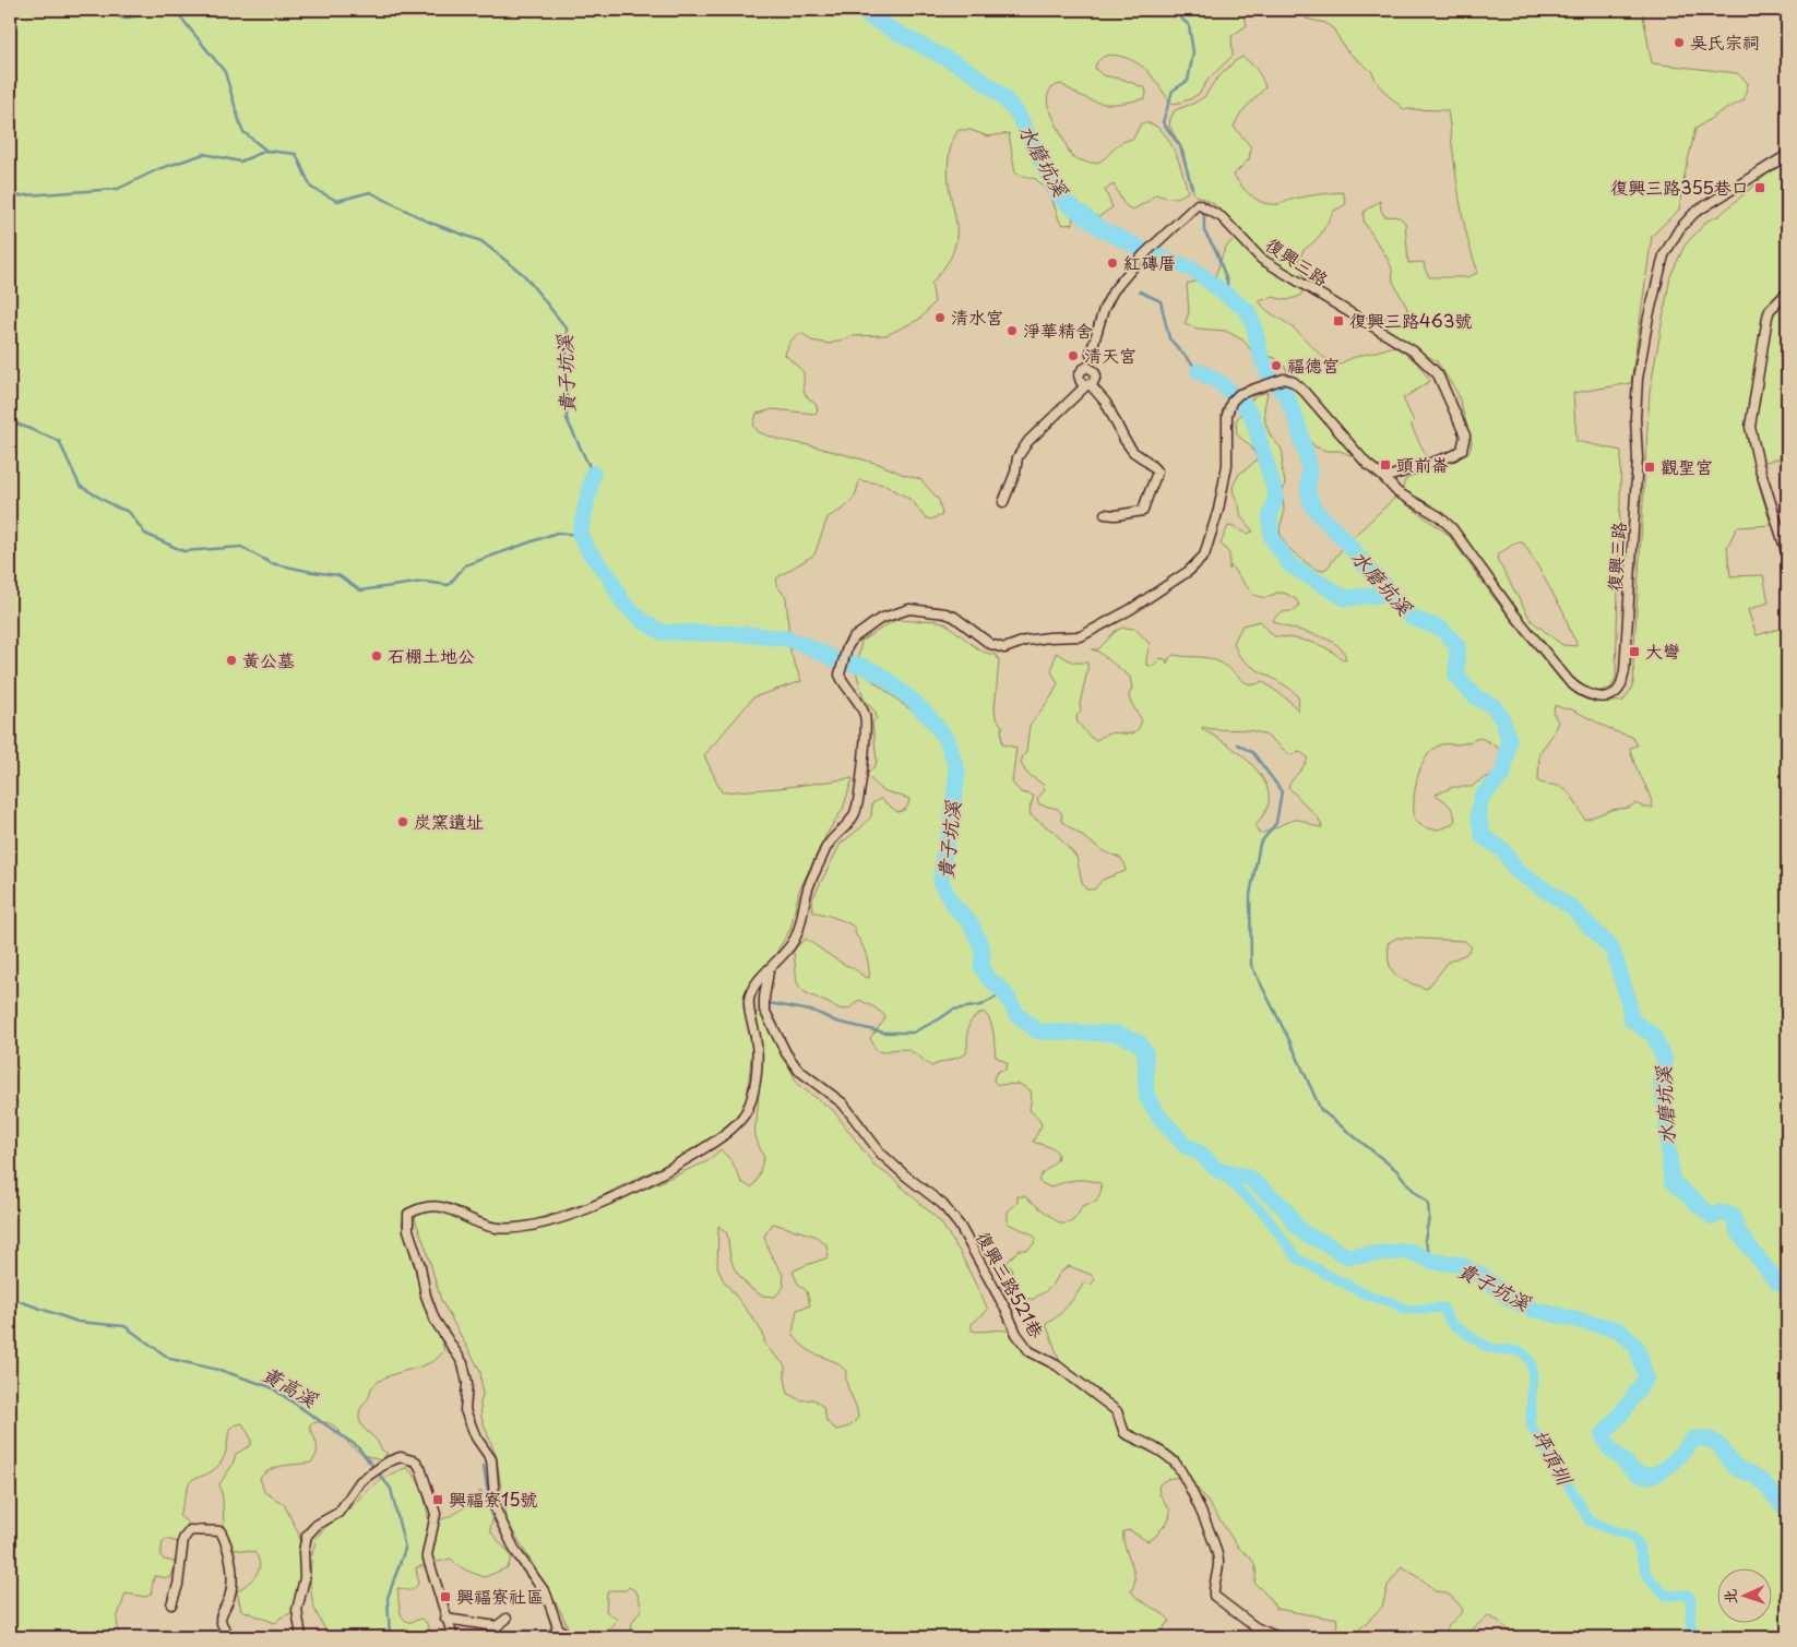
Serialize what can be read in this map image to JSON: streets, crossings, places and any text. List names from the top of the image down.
{
  "streets": {
    "street": ["復興三路", "復興三路521巷"]
  },
  "crossings": [
    ["復興三路", "復興三路521巷"]
  ],
  "water": [
    "水磨坑溪",
    "貴子坑溪",
    "黃高溪",
    "坪頂圳"
  ],
  "places": {
    "other": [
      "吳氏宗祠",
      "紅磚厝",
      "清水宮",
      "淨華精舍",
      "清天宮",
      "福德宮",
      "石棚土地公",
      "黃公墓",
      "炭窯遺址"
    ],
    "transit": [
      "復興三路355巷口",
      "復興三路463號",
      "頭前崙",
      "觀聖宮",
      "大彎",
      "興福寮15號",
      "興福寮社區"
    ]
  },
  "north": "left"
}
